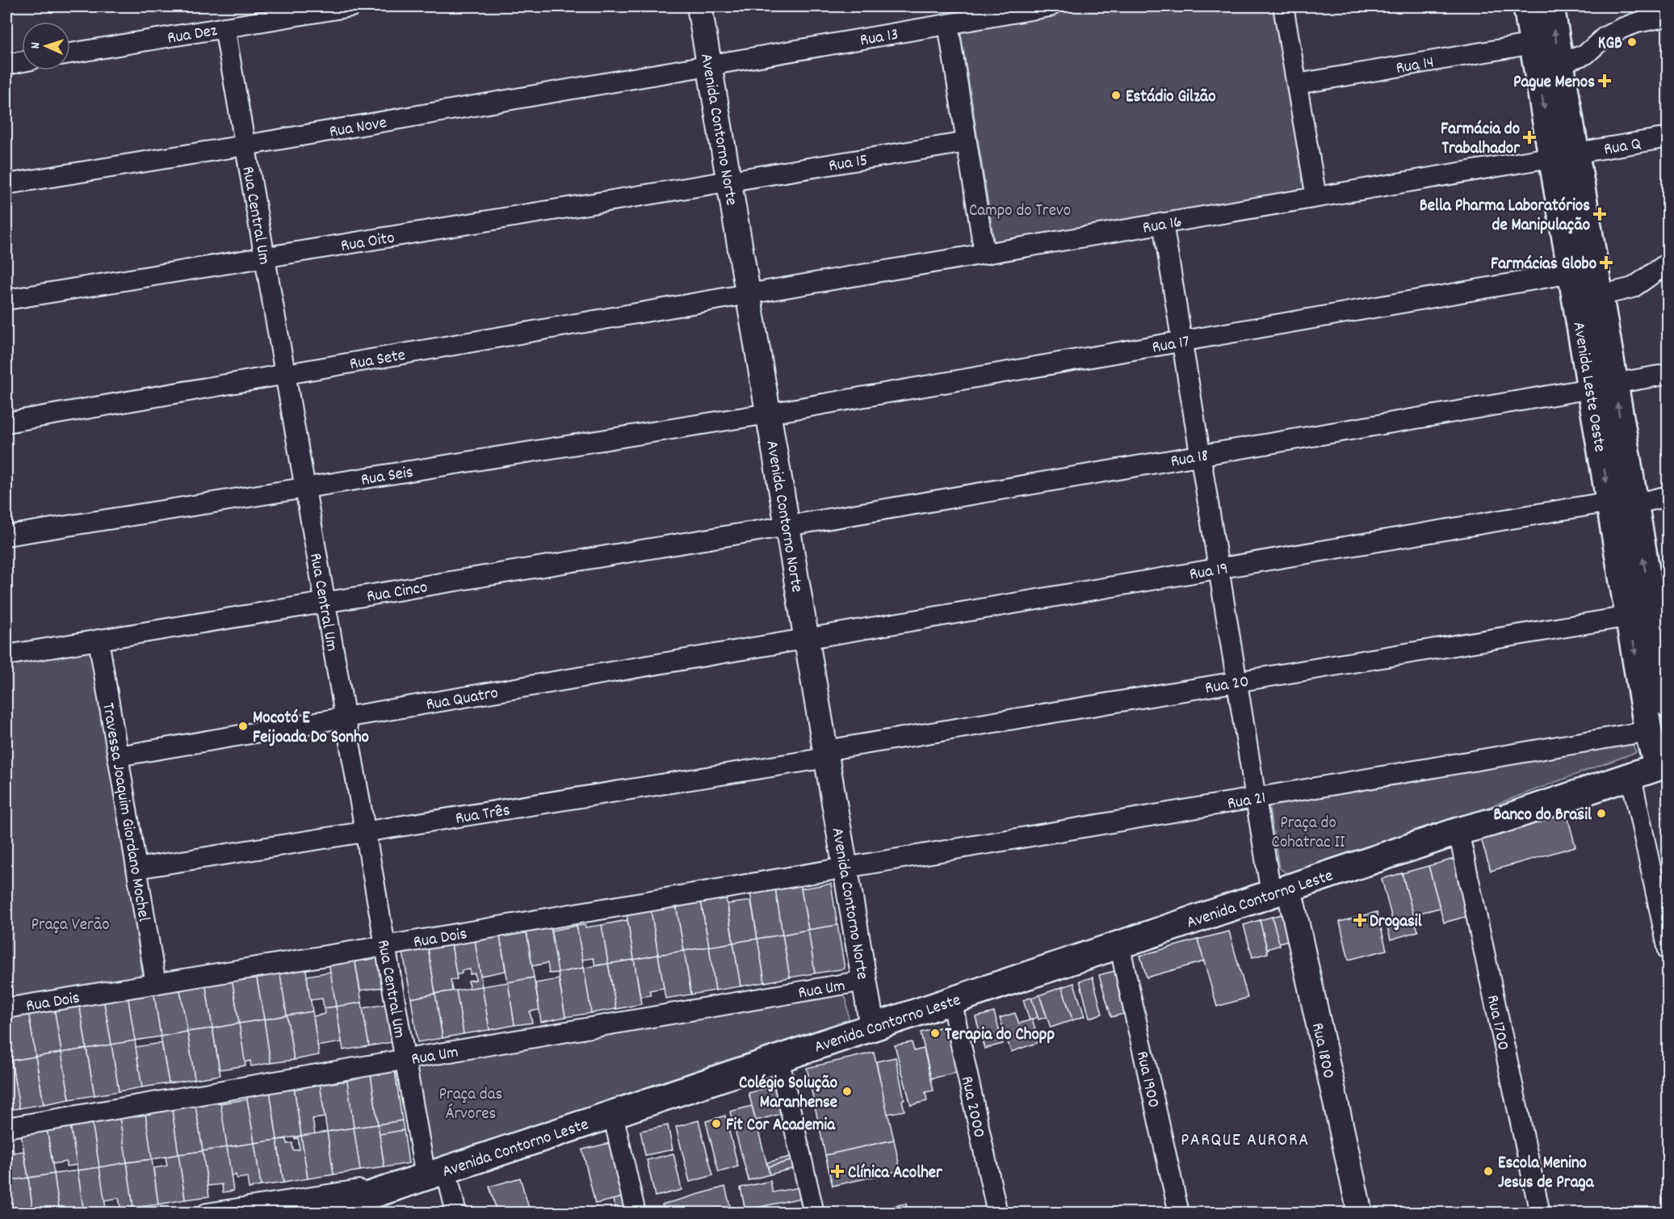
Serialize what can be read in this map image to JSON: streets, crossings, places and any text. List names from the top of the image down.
{
  "streets": {
    "main road": ["Avenida Leste Oeste", "Avenida Contorno Leste"],
    "street": [
      "Rua Dez",
      "Rua 13",
      "Rua 14",
      "Rua Nove",
      "Avenida Contorno Norte",
      "Rua Q",
      "Rua 15",
      "Rua Central Um",
      "Rua 16",
      "Rua Oito",
      "Rua 17",
      "Rua Sete",
      "Rua 18",
      "Rua Seis",
      "Rua 19",
      "Rua Cinco",
      "Rua 20",
      "Rua Quatro",
      "Rua 21",
      "Travessa Joaquim Giordano Mochel",
      "Rua Três",
      "Rua Dois",
      "Rua Um",
      "Rua 1700",
      "Rua 1800",
      "Rua 1900",
      "Rua 2000"
    ]
  },
  "crossings": [
    ["Rua Dez", "Rua Central Um"],
    ["Rua 13", "Rua Nove"],
    ["Rua 13", "Avenida Contorno Norte"],
    ["Rua 14", "Avenida Leste Oeste"],
    ["Rua Nove", "Avenida Contorno Norte"],
    ["Rua Nove", "Rua Central Um"],
    ["Avenida Contorno Norte", "Rua 15"],
    ["Avenida Contorno Norte", "Rua 16"],
    ["Avenida Contorno Norte", "Rua Oito"],
    ["Avenida Contorno Norte", "Rua 17"],
    ["Avenida Contorno Norte", "Rua Sete"],
    ["Avenida Contorno Norte", "Rua 18"],
    ["Avenida Contorno Norte", "Rua Seis"],
    ["Avenida Contorno Norte", "Rua 19"],
    ["Avenida Contorno Norte", "Rua Cinco"],
    ["Avenida Contorno Norte", "Rua 20"],
    ["Avenida Contorno Norte", "Rua Quatro"],
    ["Avenida Contorno Norte", "Rua 21"],
    ["Avenida Contorno Norte", "Rua Três"],
    ["Avenida Contorno Norte", "Avenida Contorno Leste"],
    ["Avenida Contorno Norte", "Rua Dois"],
    ["Avenida Contorno Norte", "Rua Um"],
    ["Rua Q", "Rua 16"],
    ["Rua Q", "Avenida Leste Oeste"],
    ["Rua 15", "Rua Oito"],
    ["Rua Central Um", "Rua Oito"],
    ["Rua Central Um", "Rua Sete"],
    ["Rua Central Um", "Rua Seis"],
    ["Rua Central Um", "Rua Cinco"],
    ["Rua Central Um", "Rua Quatro"],
    ["Rua Central Um", "Rua Três"],
    ["Rua Central Um", "Avenida Contorno Leste"],
    ["Rua Central Um", "Rua Dois"],
    ["Rua Central Um", "Rua Um"],
    ["Rua 16", "Rua Sete"],
    ["Rua 16", "Avenida Leste Oeste"],
    ["Rua 17", "Avenida Leste Oeste"],
    ["Rua 17", "Rua Seis"],
    ["Avenida Leste Oeste", "Rua 18"],
    ["Avenida Leste Oeste", "Rua 19"],
    ["Avenida Leste Oeste", "Rua 20"],
    ["Avenida Leste Oeste", "Rua 21"],
    ["Avenida Leste Oeste", "Avenida Contorno Leste"],
    ["Rua 18", "Rua Cinco"],
    ["Rua 19", "Rua Quatro"],
    ["Rua Cinco", "Travessa Joaquim Giordano Mochel"],
    ["Rua 20", "Rua Três"],
    ["Rua Quatro", "Travessa Joaquim Giordano Mochel"],
    ["Rua 21", "Avenida Contorno Leste"],
    ["Rua 21", "Rua Dois"],
    ["Travessa Joaquim Giordano Mochel", "Rua Três"],
    ["Travessa Joaquim Giordano Mochel", "Rua Dois"],
    ["Avenida Contorno Leste", "Rua 1700"],
    ["Avenida Contorno Leste", "Rua 1800"],
    ["Avenida Contorno Leste", "Rua 1900"],
    ["Avenida Contorno Leste", "Rua 2000"]
  ],
  "districts": ["PARQUE AURORA"],
  "parks": [
    "Campo do Trevo",
    "Praça do Cohatrac II",
    "Praça Verão",
    "Praça das Árvores"
  ],
  "places": {
    "other": [
      "KGB",
      "Estádio Gilzão",
      "Mocotó E Feijoada Do Sonho",
      "Banco do Brasil",
      "Terapia do Chopp",
      "Colégio Solução Maranhense",
      "Fit Cor Academia",
      "Escola Menino Jesus de Praga"
    ],
    "health": [
      "Pague Menos",
      "Farmácia do Trabalhador",
      "Bella Pharma Laboratórios de Manipulação",
      "Farmácias Globo",
      "Drogasil",
      "Clínica Acolher"
    ]
  },
  "north": "left"
}
